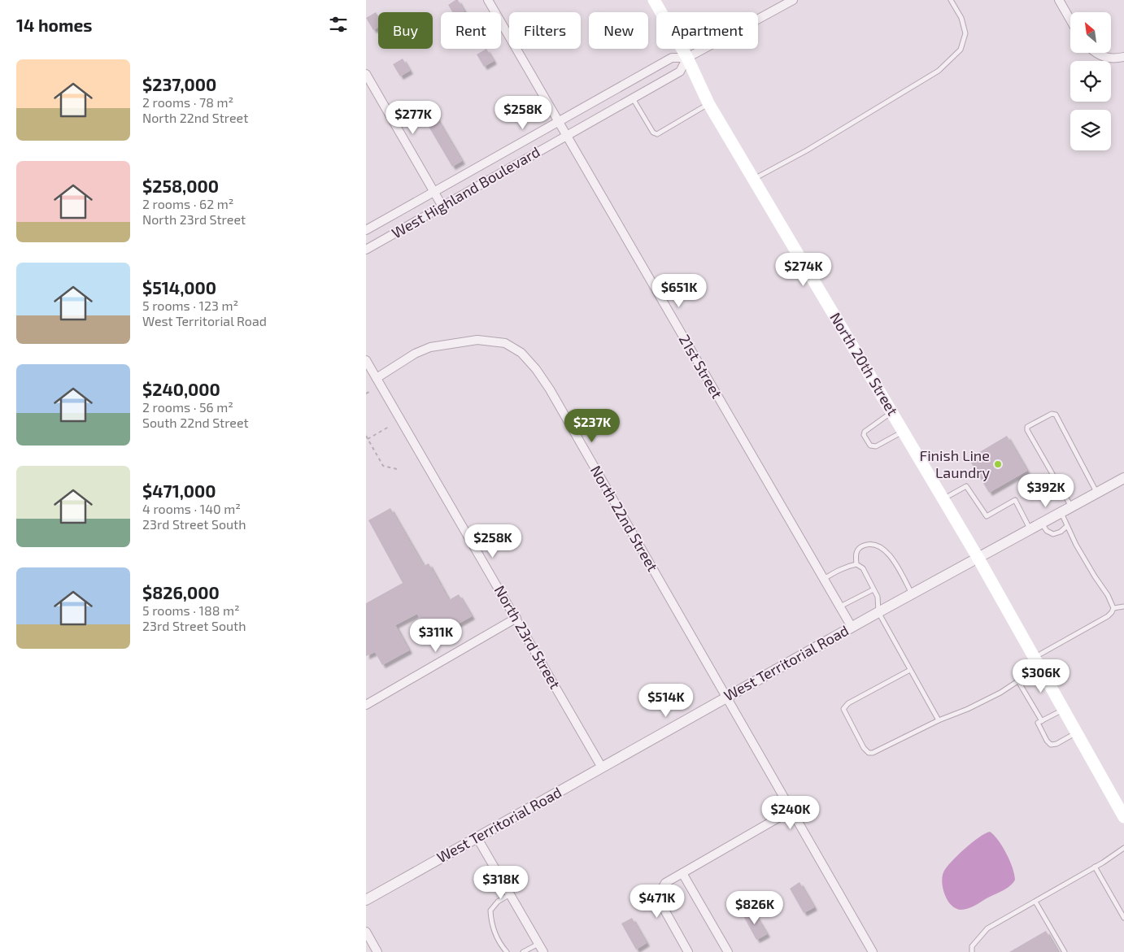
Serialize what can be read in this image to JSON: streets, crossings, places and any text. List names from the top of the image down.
{
  "streets": {
    "main road": ["North 20th Street"],
    "street": [
      "West Highland Boulevard",
      "21st Street",
      "North 22nd Street",
      "North 23rd Street",
      "West Territorial Road"
    ]
  },
  "crossings": [
    ["West Highland Boulevard", "North 20th Street"],
    ["West Highland Boulevard", "21st Street"],
    ["North 20th Street", "West Territorial Road"],
    ["21st Street", "West Territorial Road"],
    ["North 22nd Street", "North 23rd Street"],
    ["North 22nd Street", "West Territorial Road"],
    ["North 23rd Street", "West Territorial Road"]
  ],
  "places": ["Finish Line Laundry"],
  "north": "top left",
  "page": {
    "heading": "14 homes",
    "chip": [
      "Buy",
      "Rent",
      "Filters",
      "New",
      "Apartment"
    ],
    "list": [
      {
        "name": "$237,000",
        "note": "2 rooms · 78 m² · North 22nd Street"
      },
      {
        "name": "$258,000",
        "note": "2 rooms · 62 m² · North 23rd Street"
      },
      {
        "name": "$514,000",
        "note": "5 rooms · 123 m² · West Territorial Road"
      },
      {
        "name": "$240,000",
        "note": "2 rooms · 56 m² · South 22nd Street"
      },
      {
        "name": "$471,000",
        "note": "4 rooms · 140 m² · 23rd Street South"
      },
      {
        "name": "$826,000",
        "note": "5 rooms · 188 m² · 23rd Street South"
      }
    ],
    "price": [
      "$258K",
      "$277K",
      "$274K",
      "$651K",
      "$237K",
      "$392K",
      "$258K",
      "$311K",
      "$306K",
      "$514K",
      "$240K",
      "$318K",
      "$471K",
      "$826K"
    ]
  }
}
